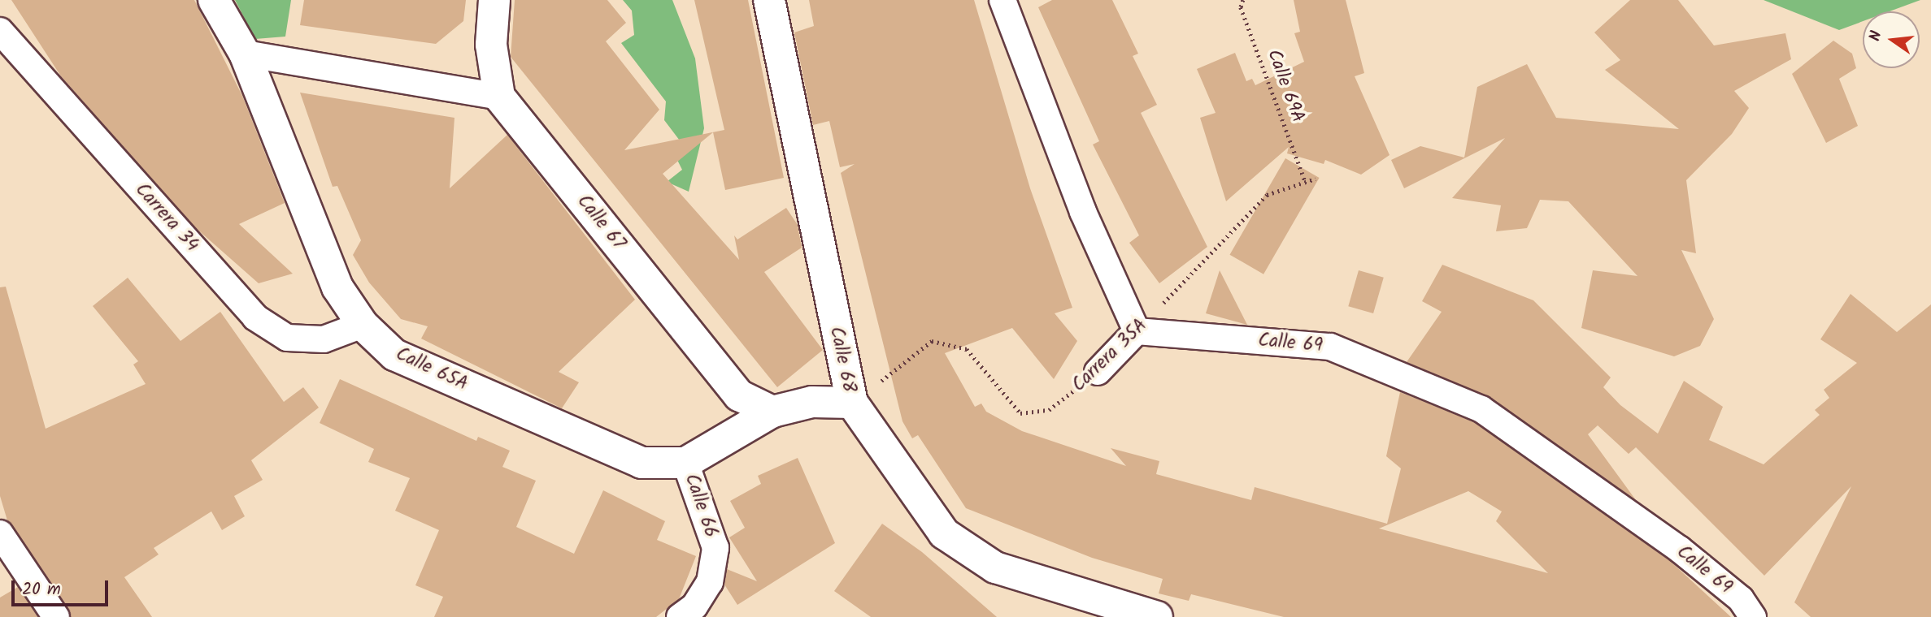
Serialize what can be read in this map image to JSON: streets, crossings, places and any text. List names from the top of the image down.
{
  "streets": {
    "main road": ["Calle 67", "Calle 68", "Calle 65A"],
    "street": [
      "Carrera 34",
      "Calle 69",
      "Carrera 35A",
      "Calle 66"
    ],
    "path": ["Calle 69A"]
  },
  "crossings": [
    ["Calle 69A", "Carrera 35A"],
    ["Carrera 34", "Calle 65A"],
    ["Calle 69", "Carrera 35A"],
    ["Carrera 35A", "Calle 68"],
    ["Calle 65A", "Calle 66"]
  ],
  "scale_bar": "20 m",
  "north": "left"
}
